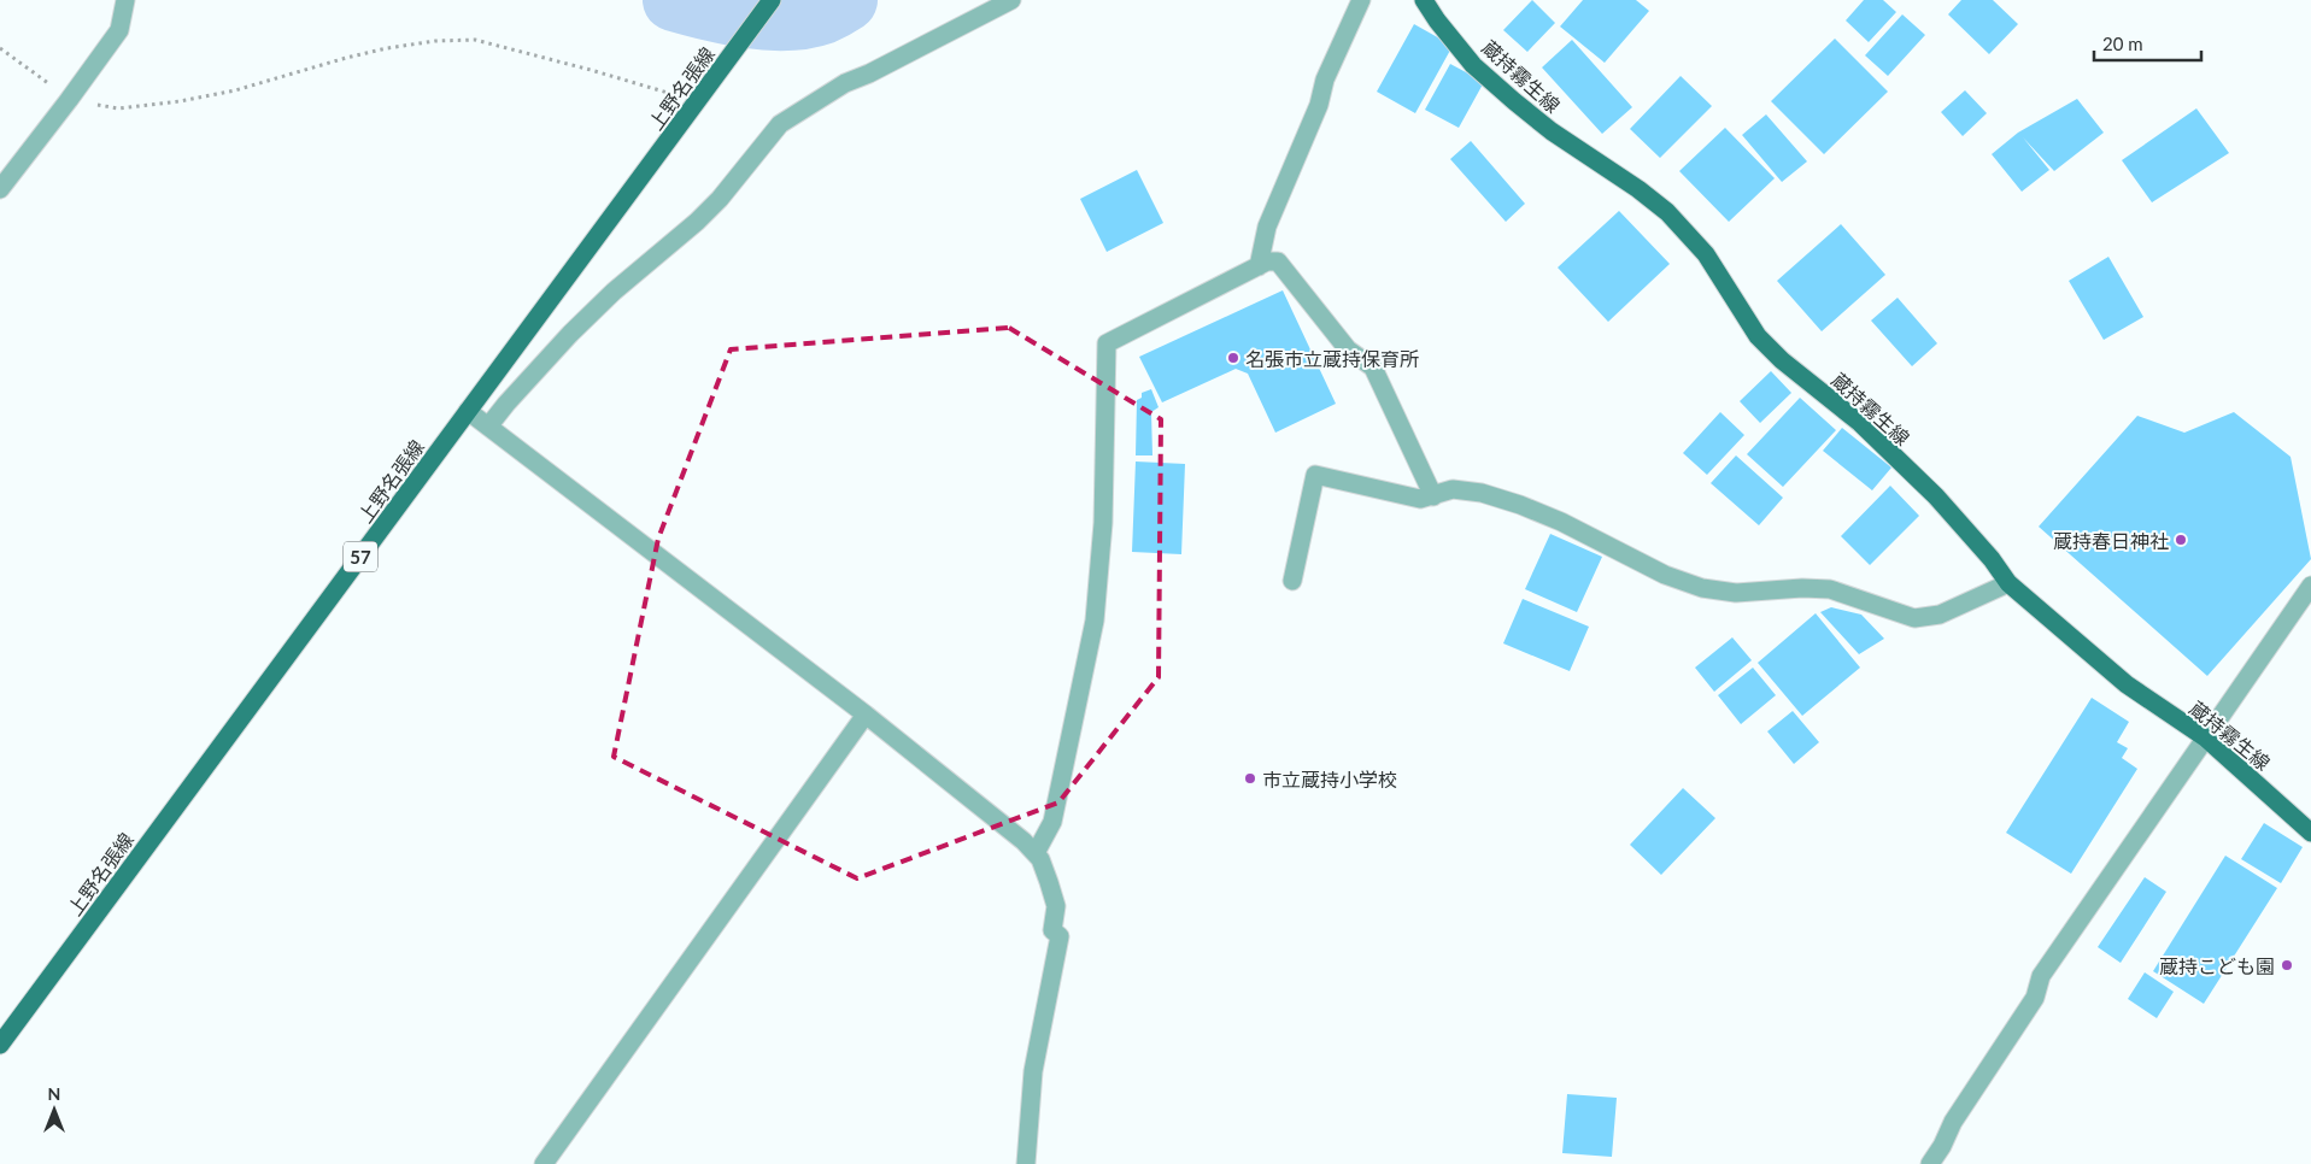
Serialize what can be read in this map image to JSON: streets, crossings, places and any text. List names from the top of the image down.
{
  "streets": {
    "main road": ["蔵持霧生線", "上野名張線", "57"]
  },
  "places": [
    "名張市立蔵持保育所",
    "蔵持春日神社",
    "市立蔵持小学校",
    "蔵持こども園"
  ],
  "scale_bar": "20 m",
  "north": "top"
}
